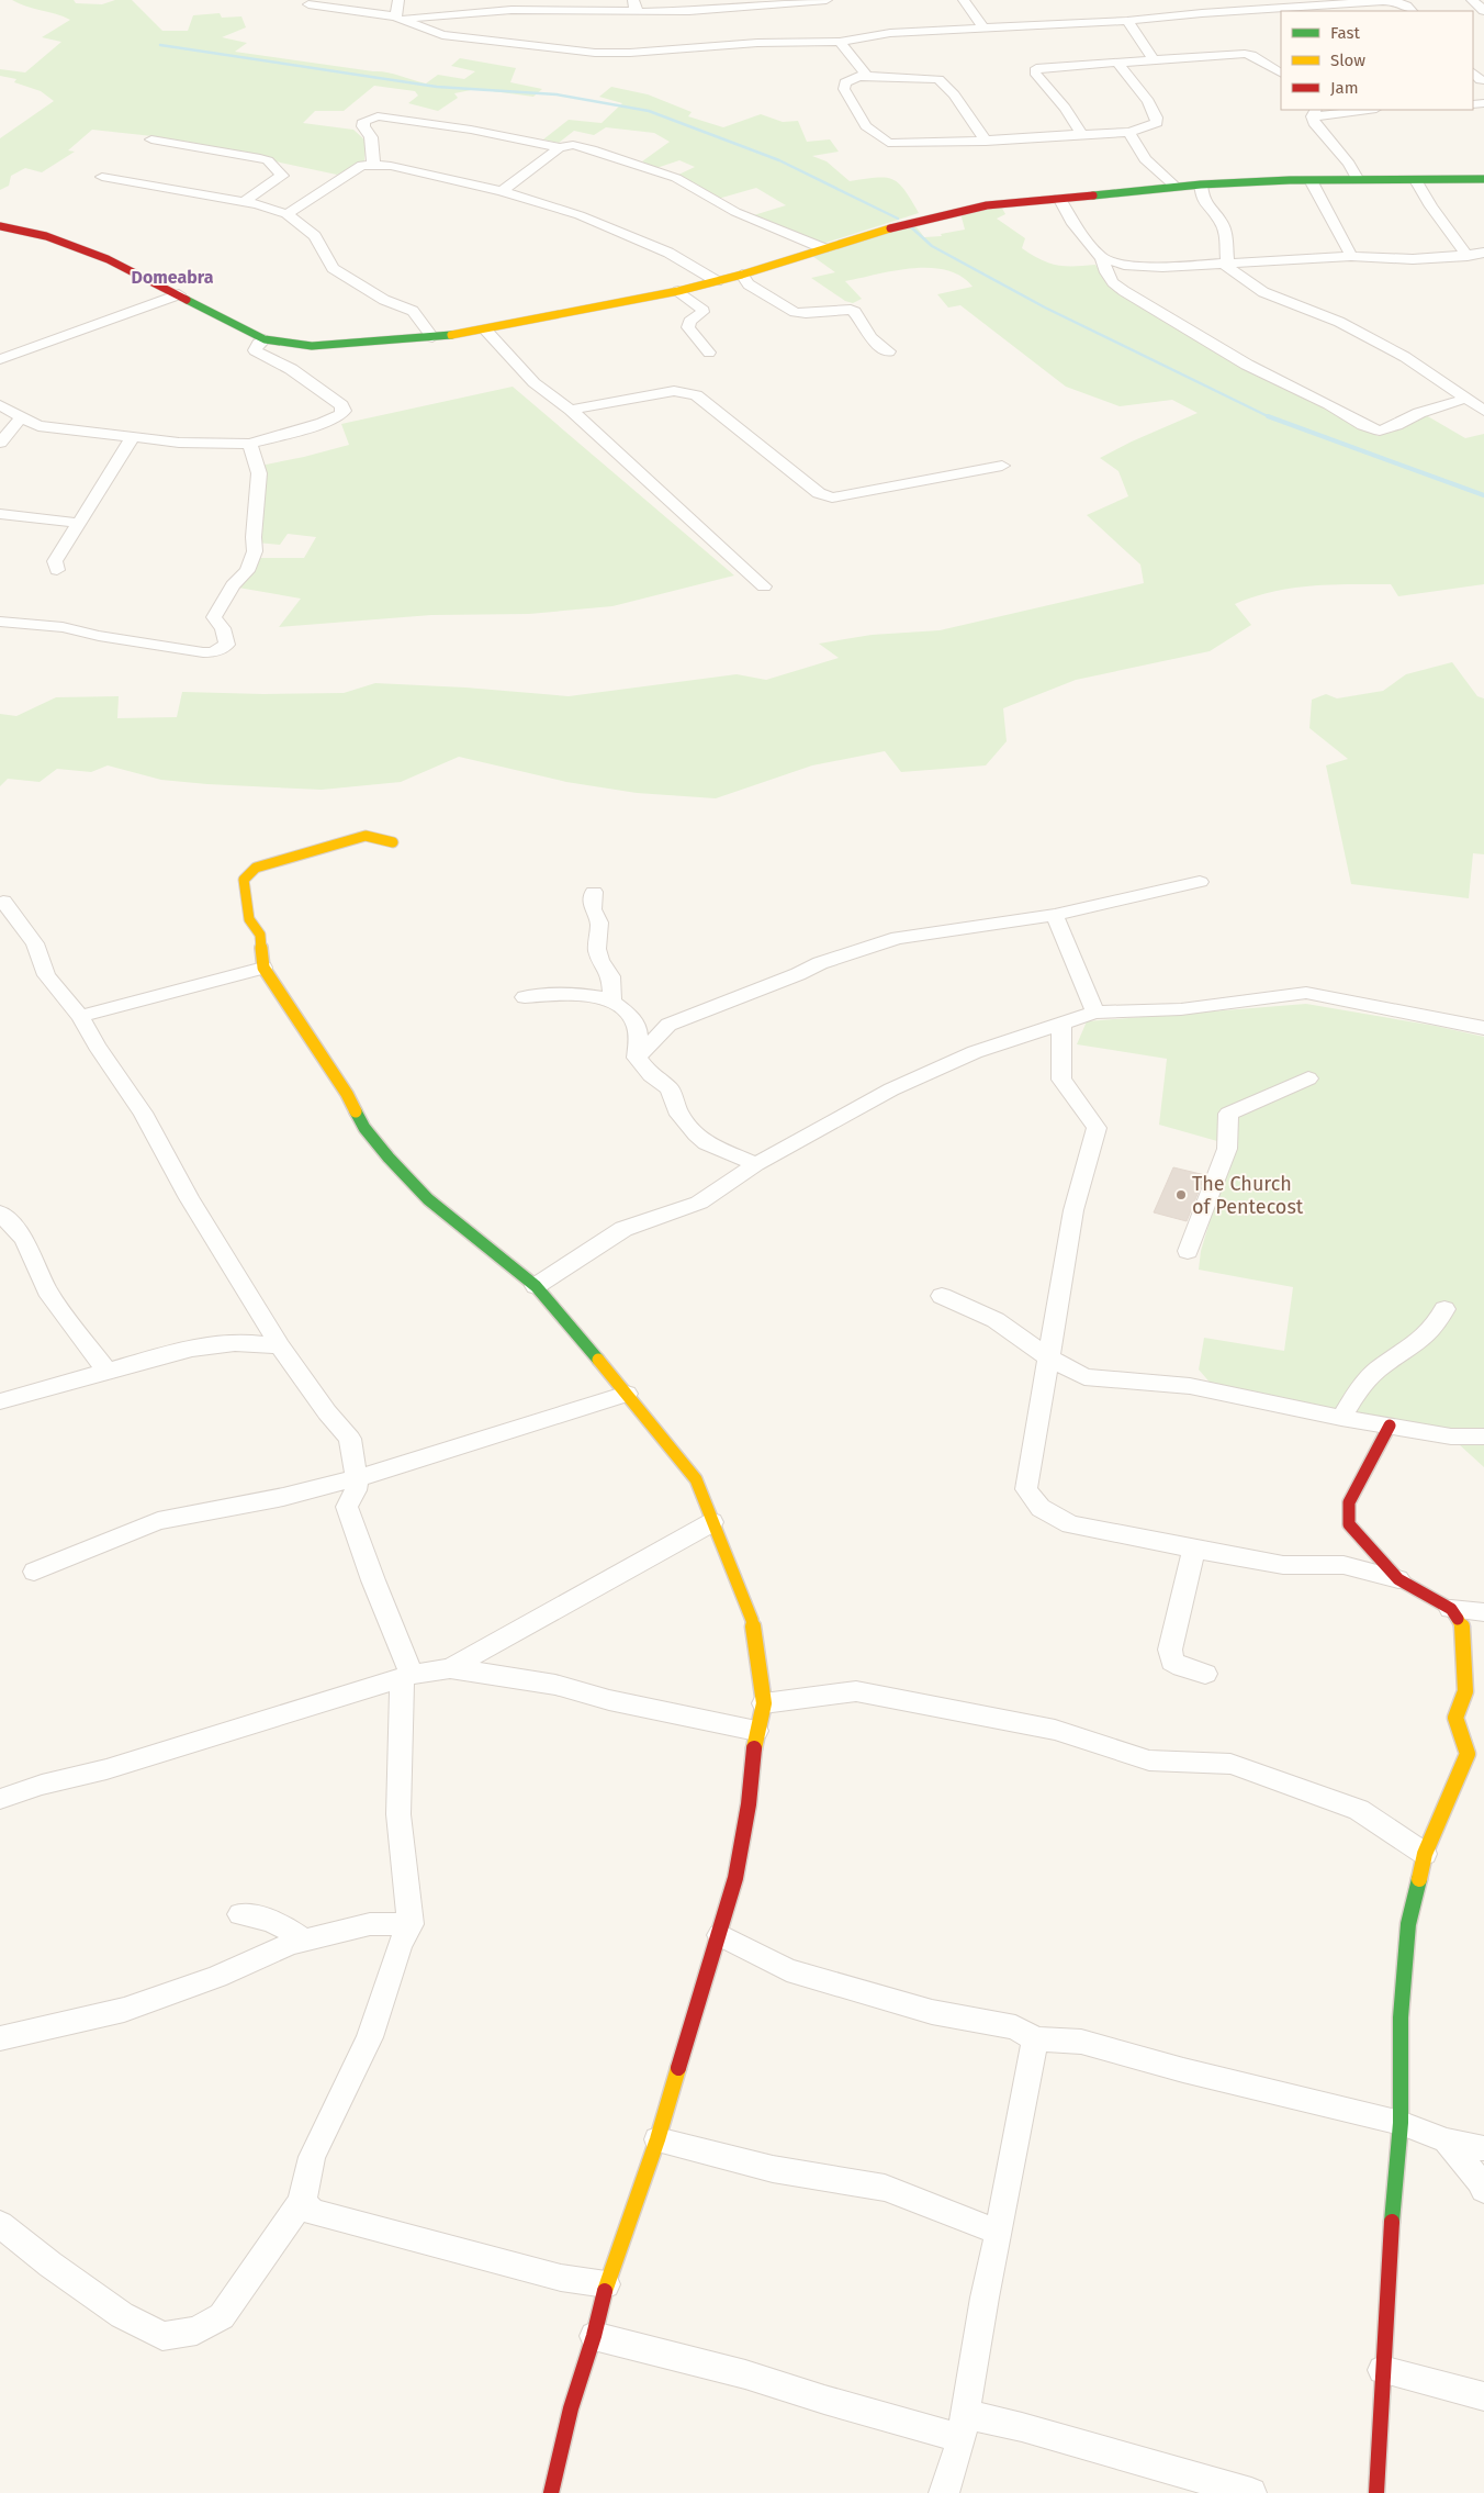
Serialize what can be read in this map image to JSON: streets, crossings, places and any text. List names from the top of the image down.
{
  "districts": ["Domeabra"],
  "places": ["The Church of Pentecost"],
  "legend": ["Fast", "Slow", "Jam"]
}
